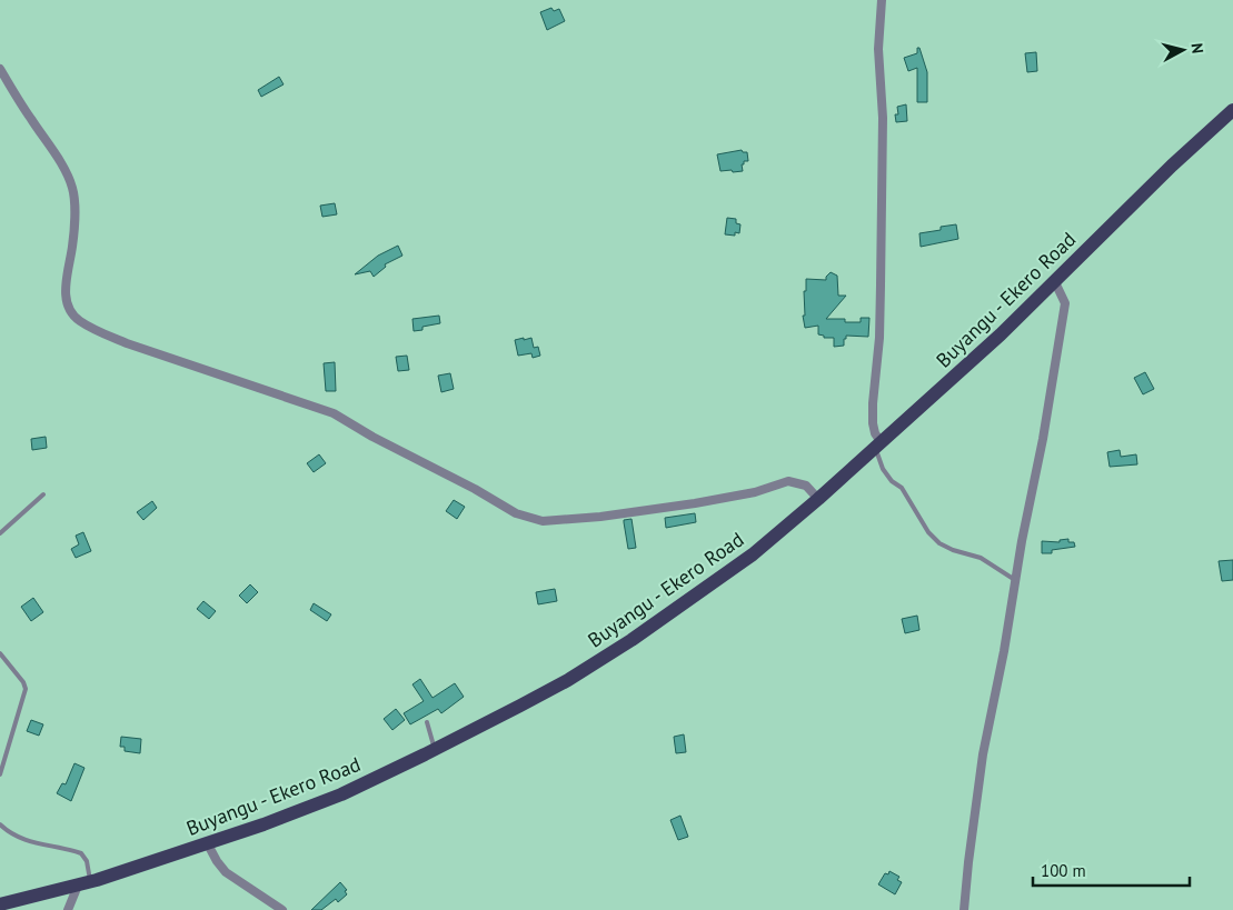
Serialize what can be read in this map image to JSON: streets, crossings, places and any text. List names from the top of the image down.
{
  "streets": {
    "main road": ["Buyangu - Ekero Road"]
  },
  "scale_bar": "100 m",
  "north": "right"
}
